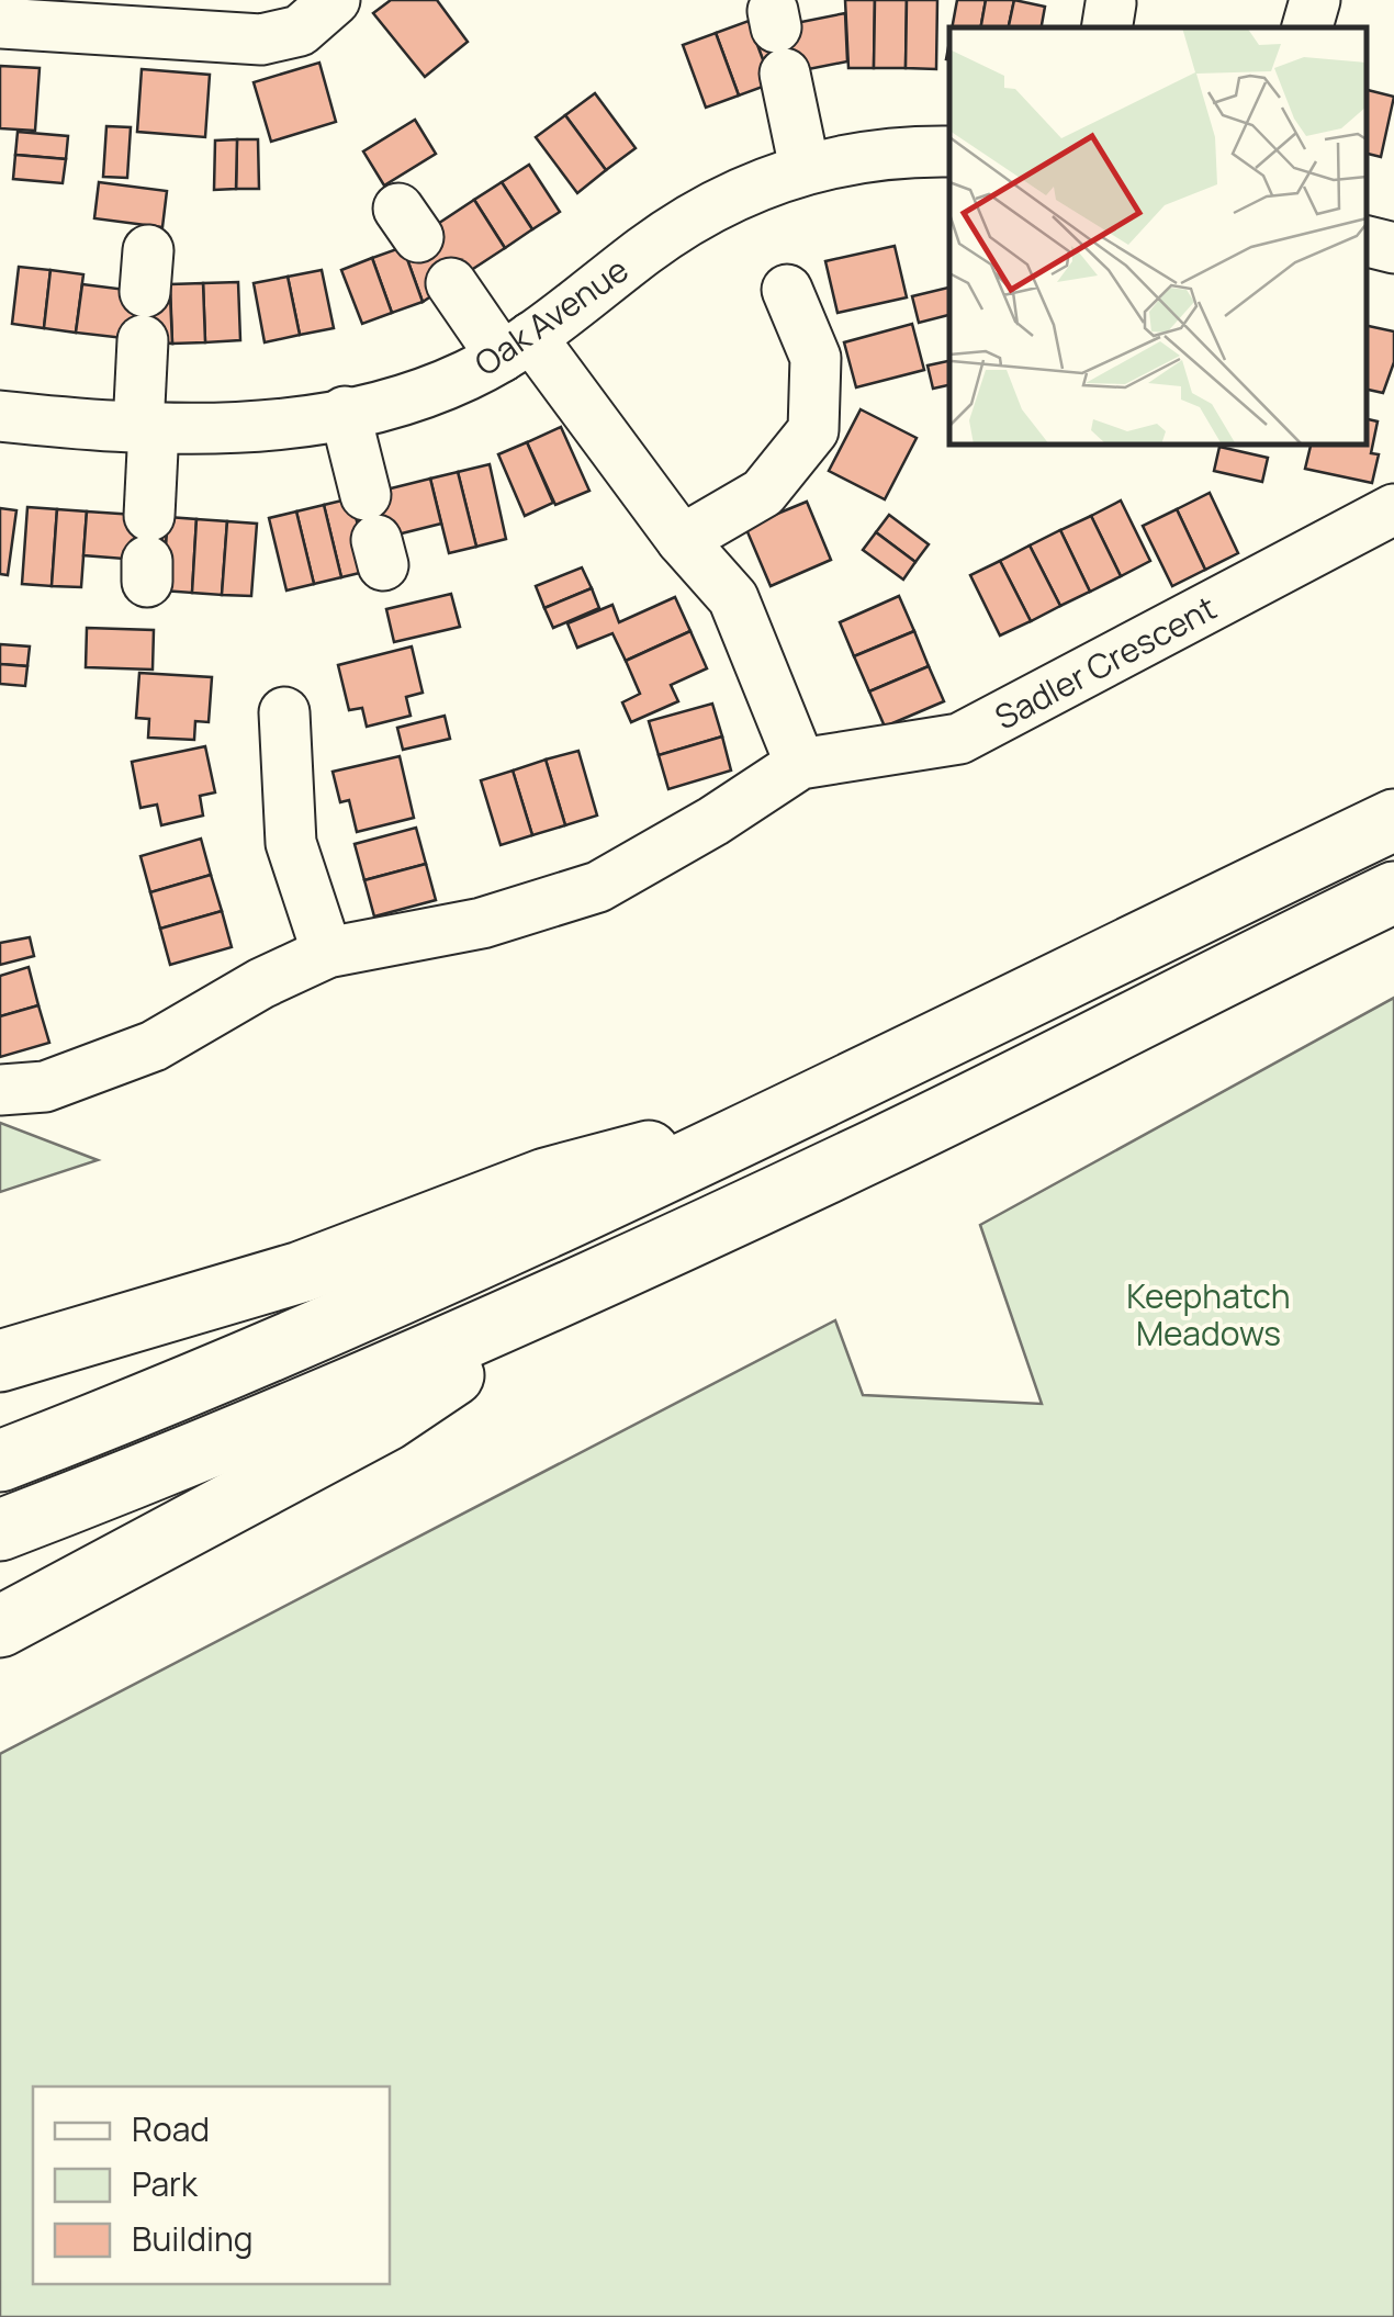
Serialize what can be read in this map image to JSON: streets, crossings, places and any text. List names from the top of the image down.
{
  "streets": {
    "street": ["Oak Avenue", "Sadler Crescent"]
  },
  "parks": ["Keephatch Meadows"],
  "legend": ["Road", "Park", "Building"]
}
